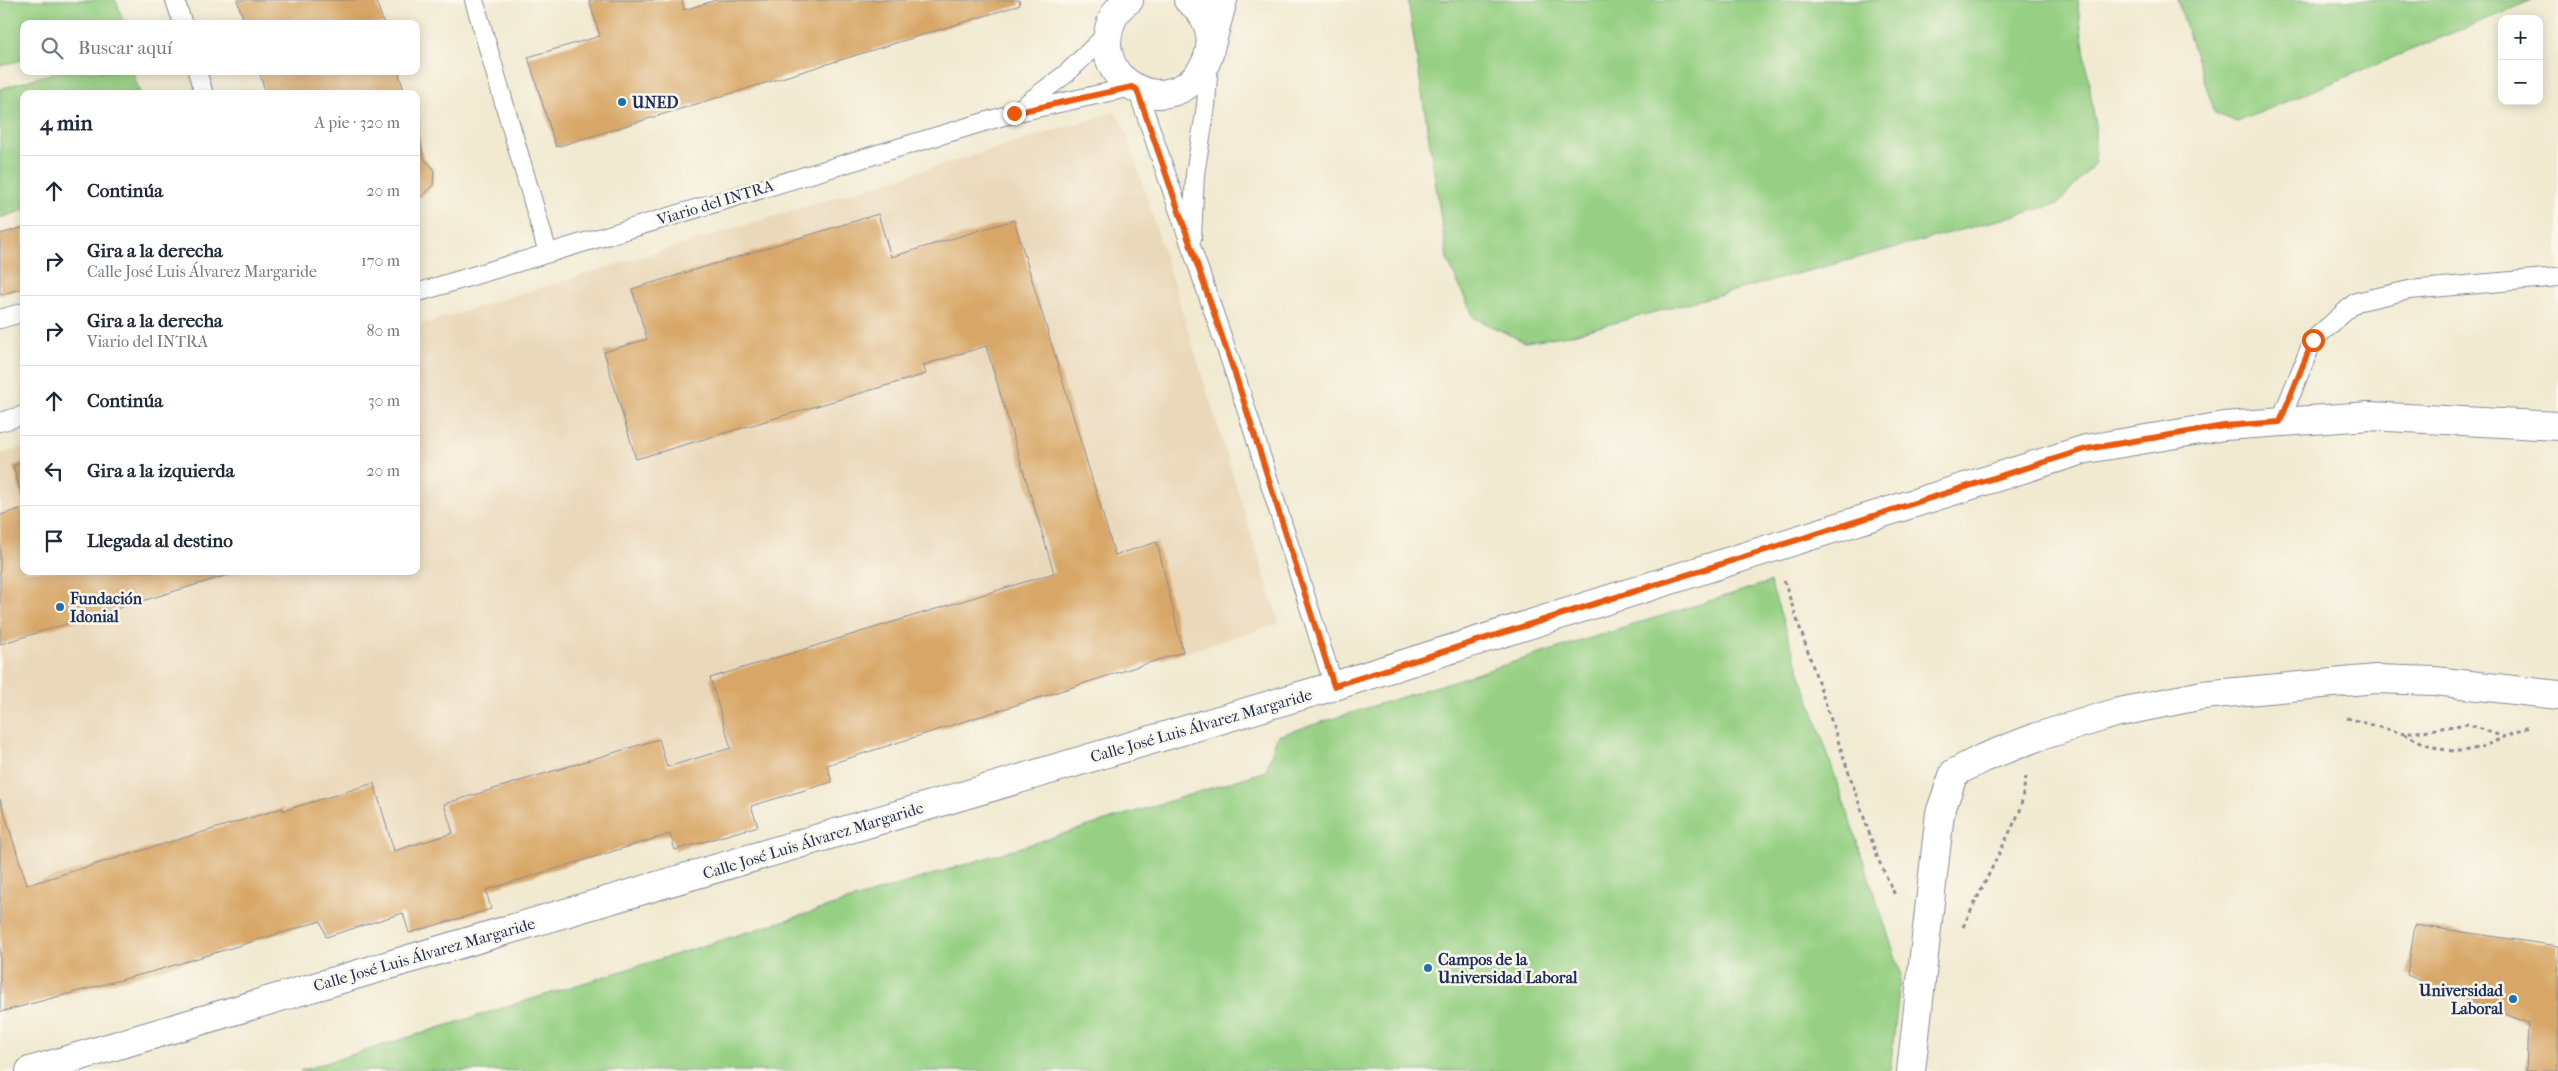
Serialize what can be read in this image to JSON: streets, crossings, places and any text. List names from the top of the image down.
{
  "streets": {
    "street": ["Calle José Luis Álvarez Margaride"],
    "lane": ["Viario del INTRA"]
  },
  "places": [
    "UNED",
    "Fundación Idonial",
    "Campos de la Universidad Laboral",
    "Universidad Laboral"
  ],
  "page": {
    "map_buttons": ["+", "−"],
    "search": "Buscar aquí",
    "heading": ["4 min", "A pie · 320 m"],
    "list": [
      ["Continúa", "20 m"],
      ["Gira a la derecha", "Calle José Luis Álvarez Margaride", "170 m"],
      ["Gira a la derecha", "Viario del INTRA", "80 m"],
      ["Continúa", "30 m"],
      ["Gira a la izquierda", "20 m"],
      "Llegada al destino"
    ]
  }
}
